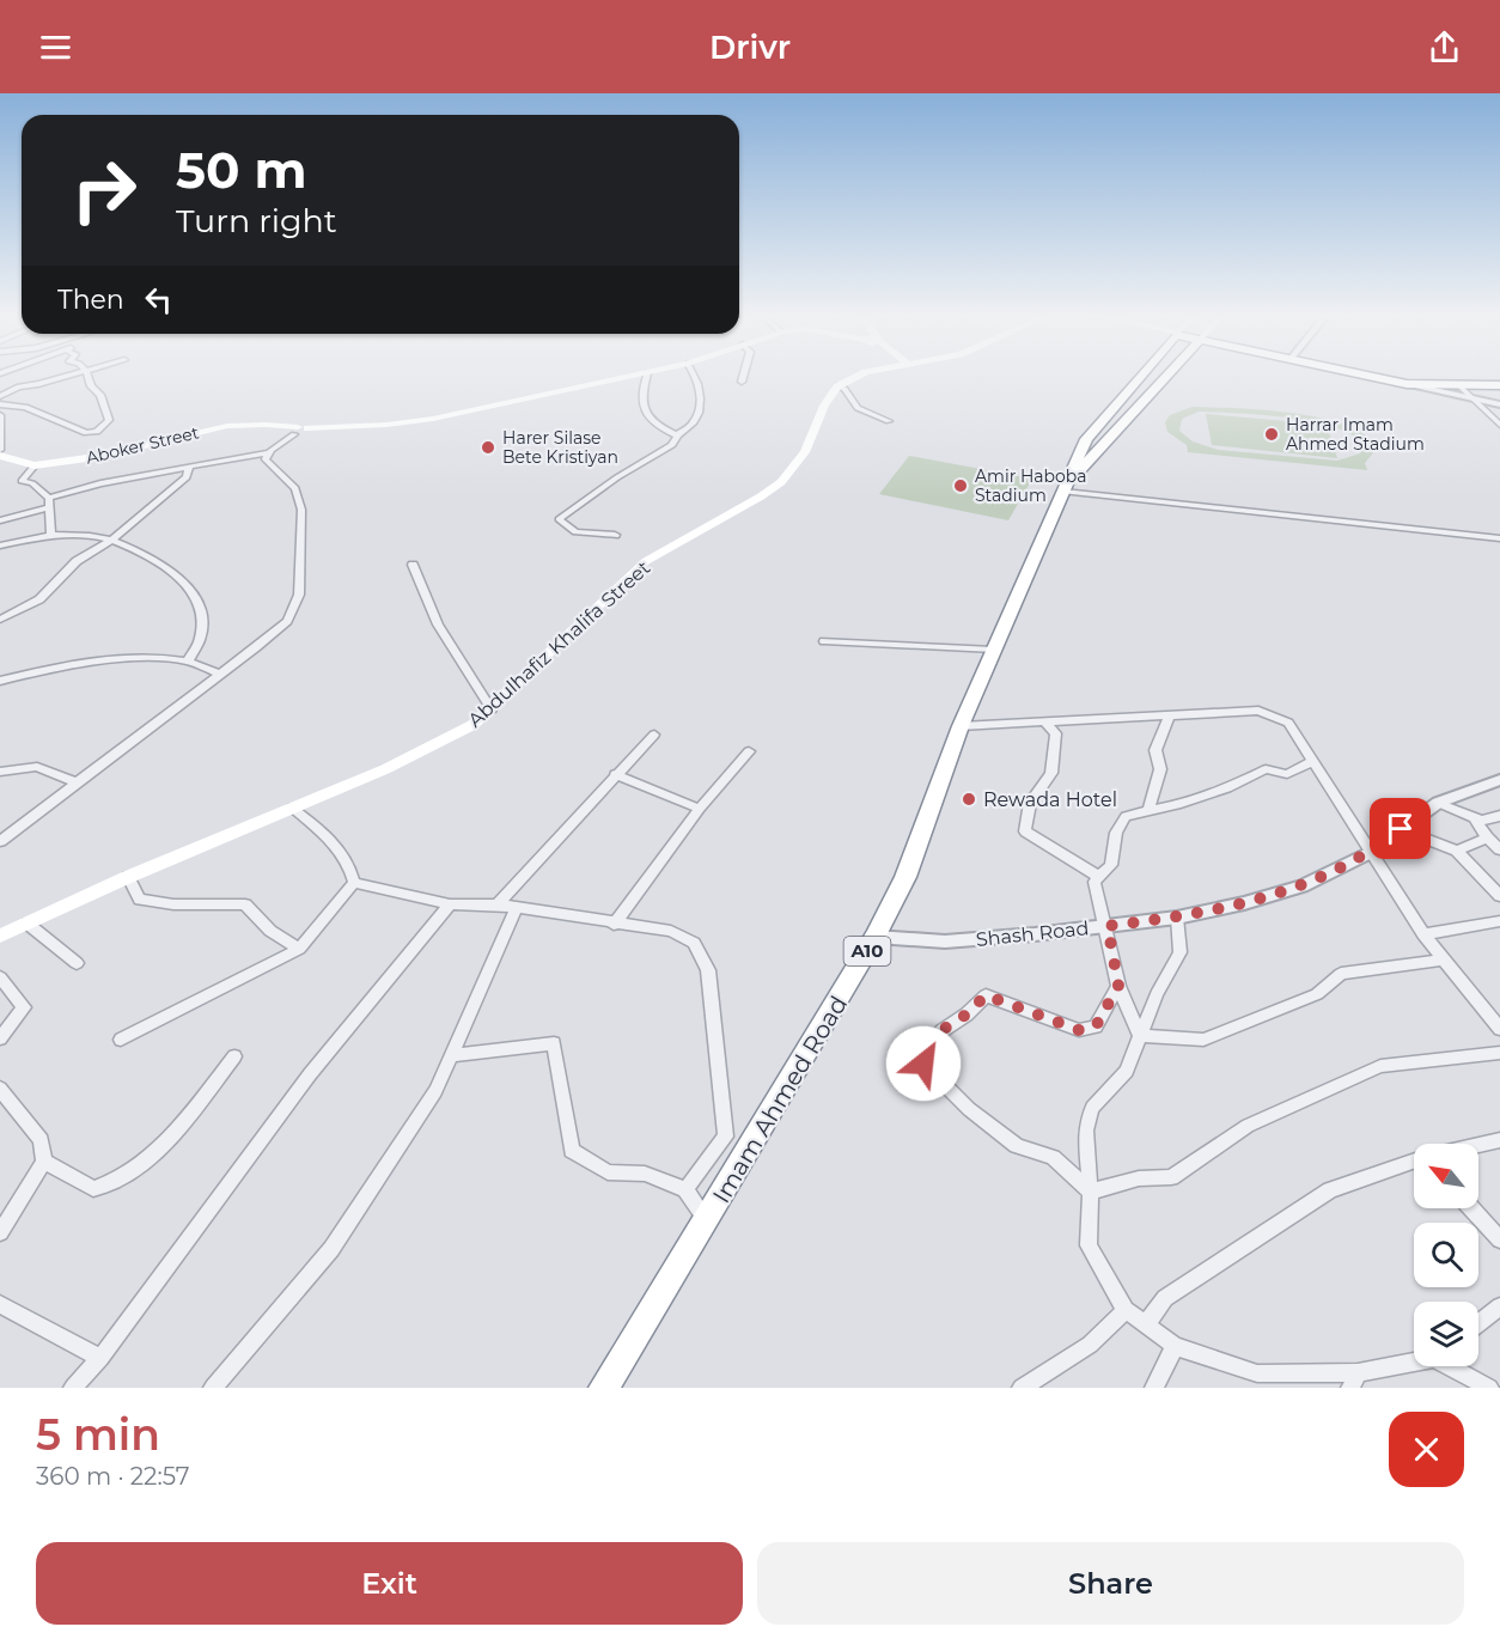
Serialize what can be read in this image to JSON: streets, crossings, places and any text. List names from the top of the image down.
{
  "streets": {
    "highway": ["A10", "Imam Ahmed Road"],
    "main road": ["Aboker Street", "Abdulhafiz Khalifa Street"],
    "street": ["Shash Road"]
  },
  "crossings": [
    ["Shash Road", "Imam Ahmed Road"]
  ],
  "places": [
    "Harrar Imam Ahmed Stadium",
    "Harer Silase Bete Kristiyan",
    "Amir Haboba Stadium",
    "Rewada Hotel"
  ],
  "north": "top left",
  "page": {
    "header": "Drivr",
    "turn": ["50 m", "Turn right"],
    "then": "Then",
    "heading": ["5 min", "360 m · 22:57"],
    "buttons": ["Exit", "Share"]
  }
}
